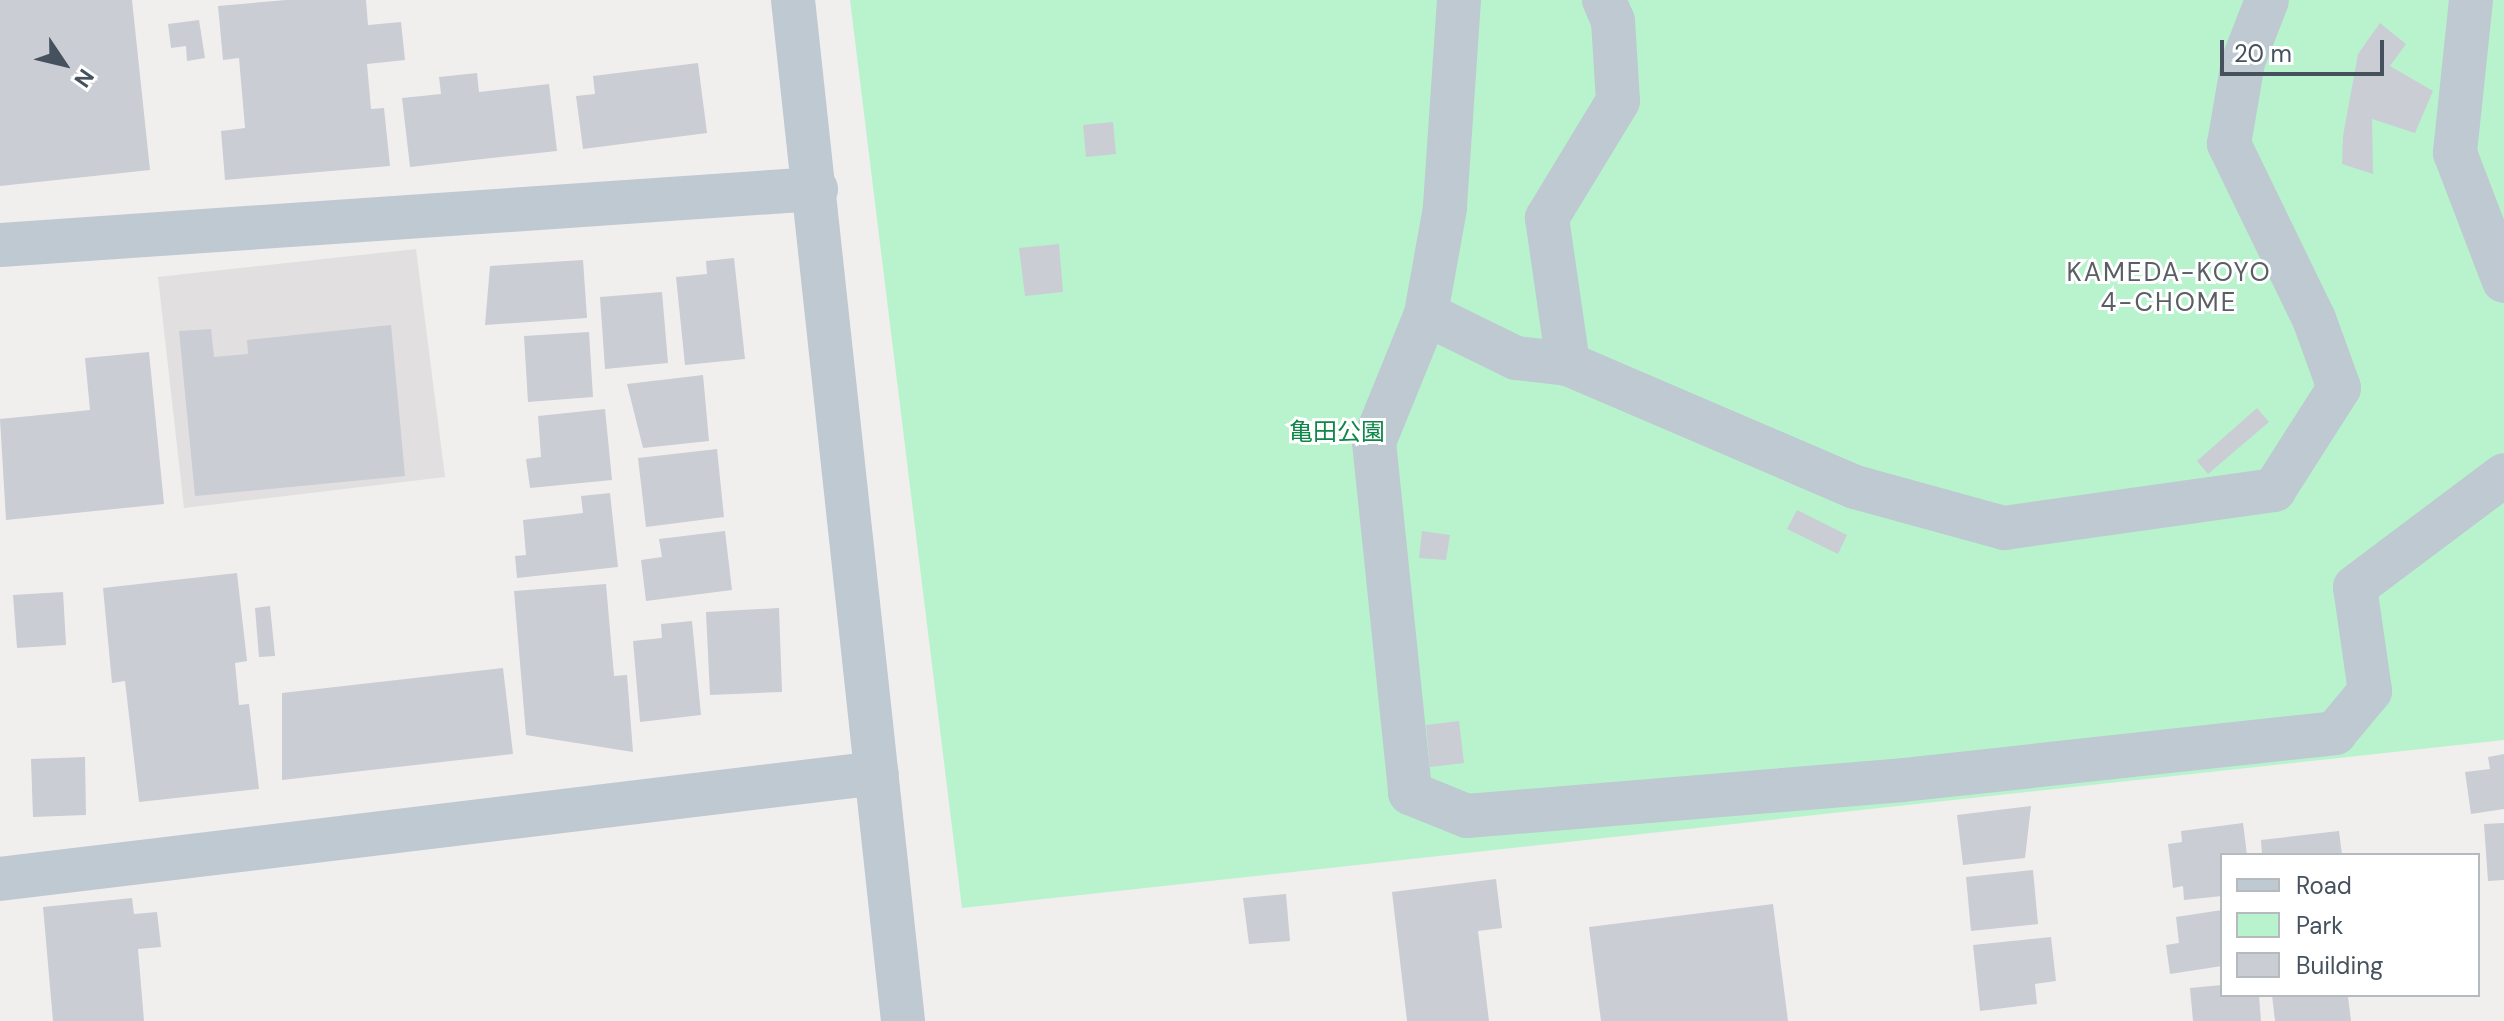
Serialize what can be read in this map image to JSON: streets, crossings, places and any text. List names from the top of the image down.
{
  "districts": ["KAMEDA-KOYO 4-CHOME"],
  "parks": ["亀田公園"],
  "legend": ["Road", "Park", "Building"],
  "scale_bar": "20 m",
  "north": "bottom right"
}
